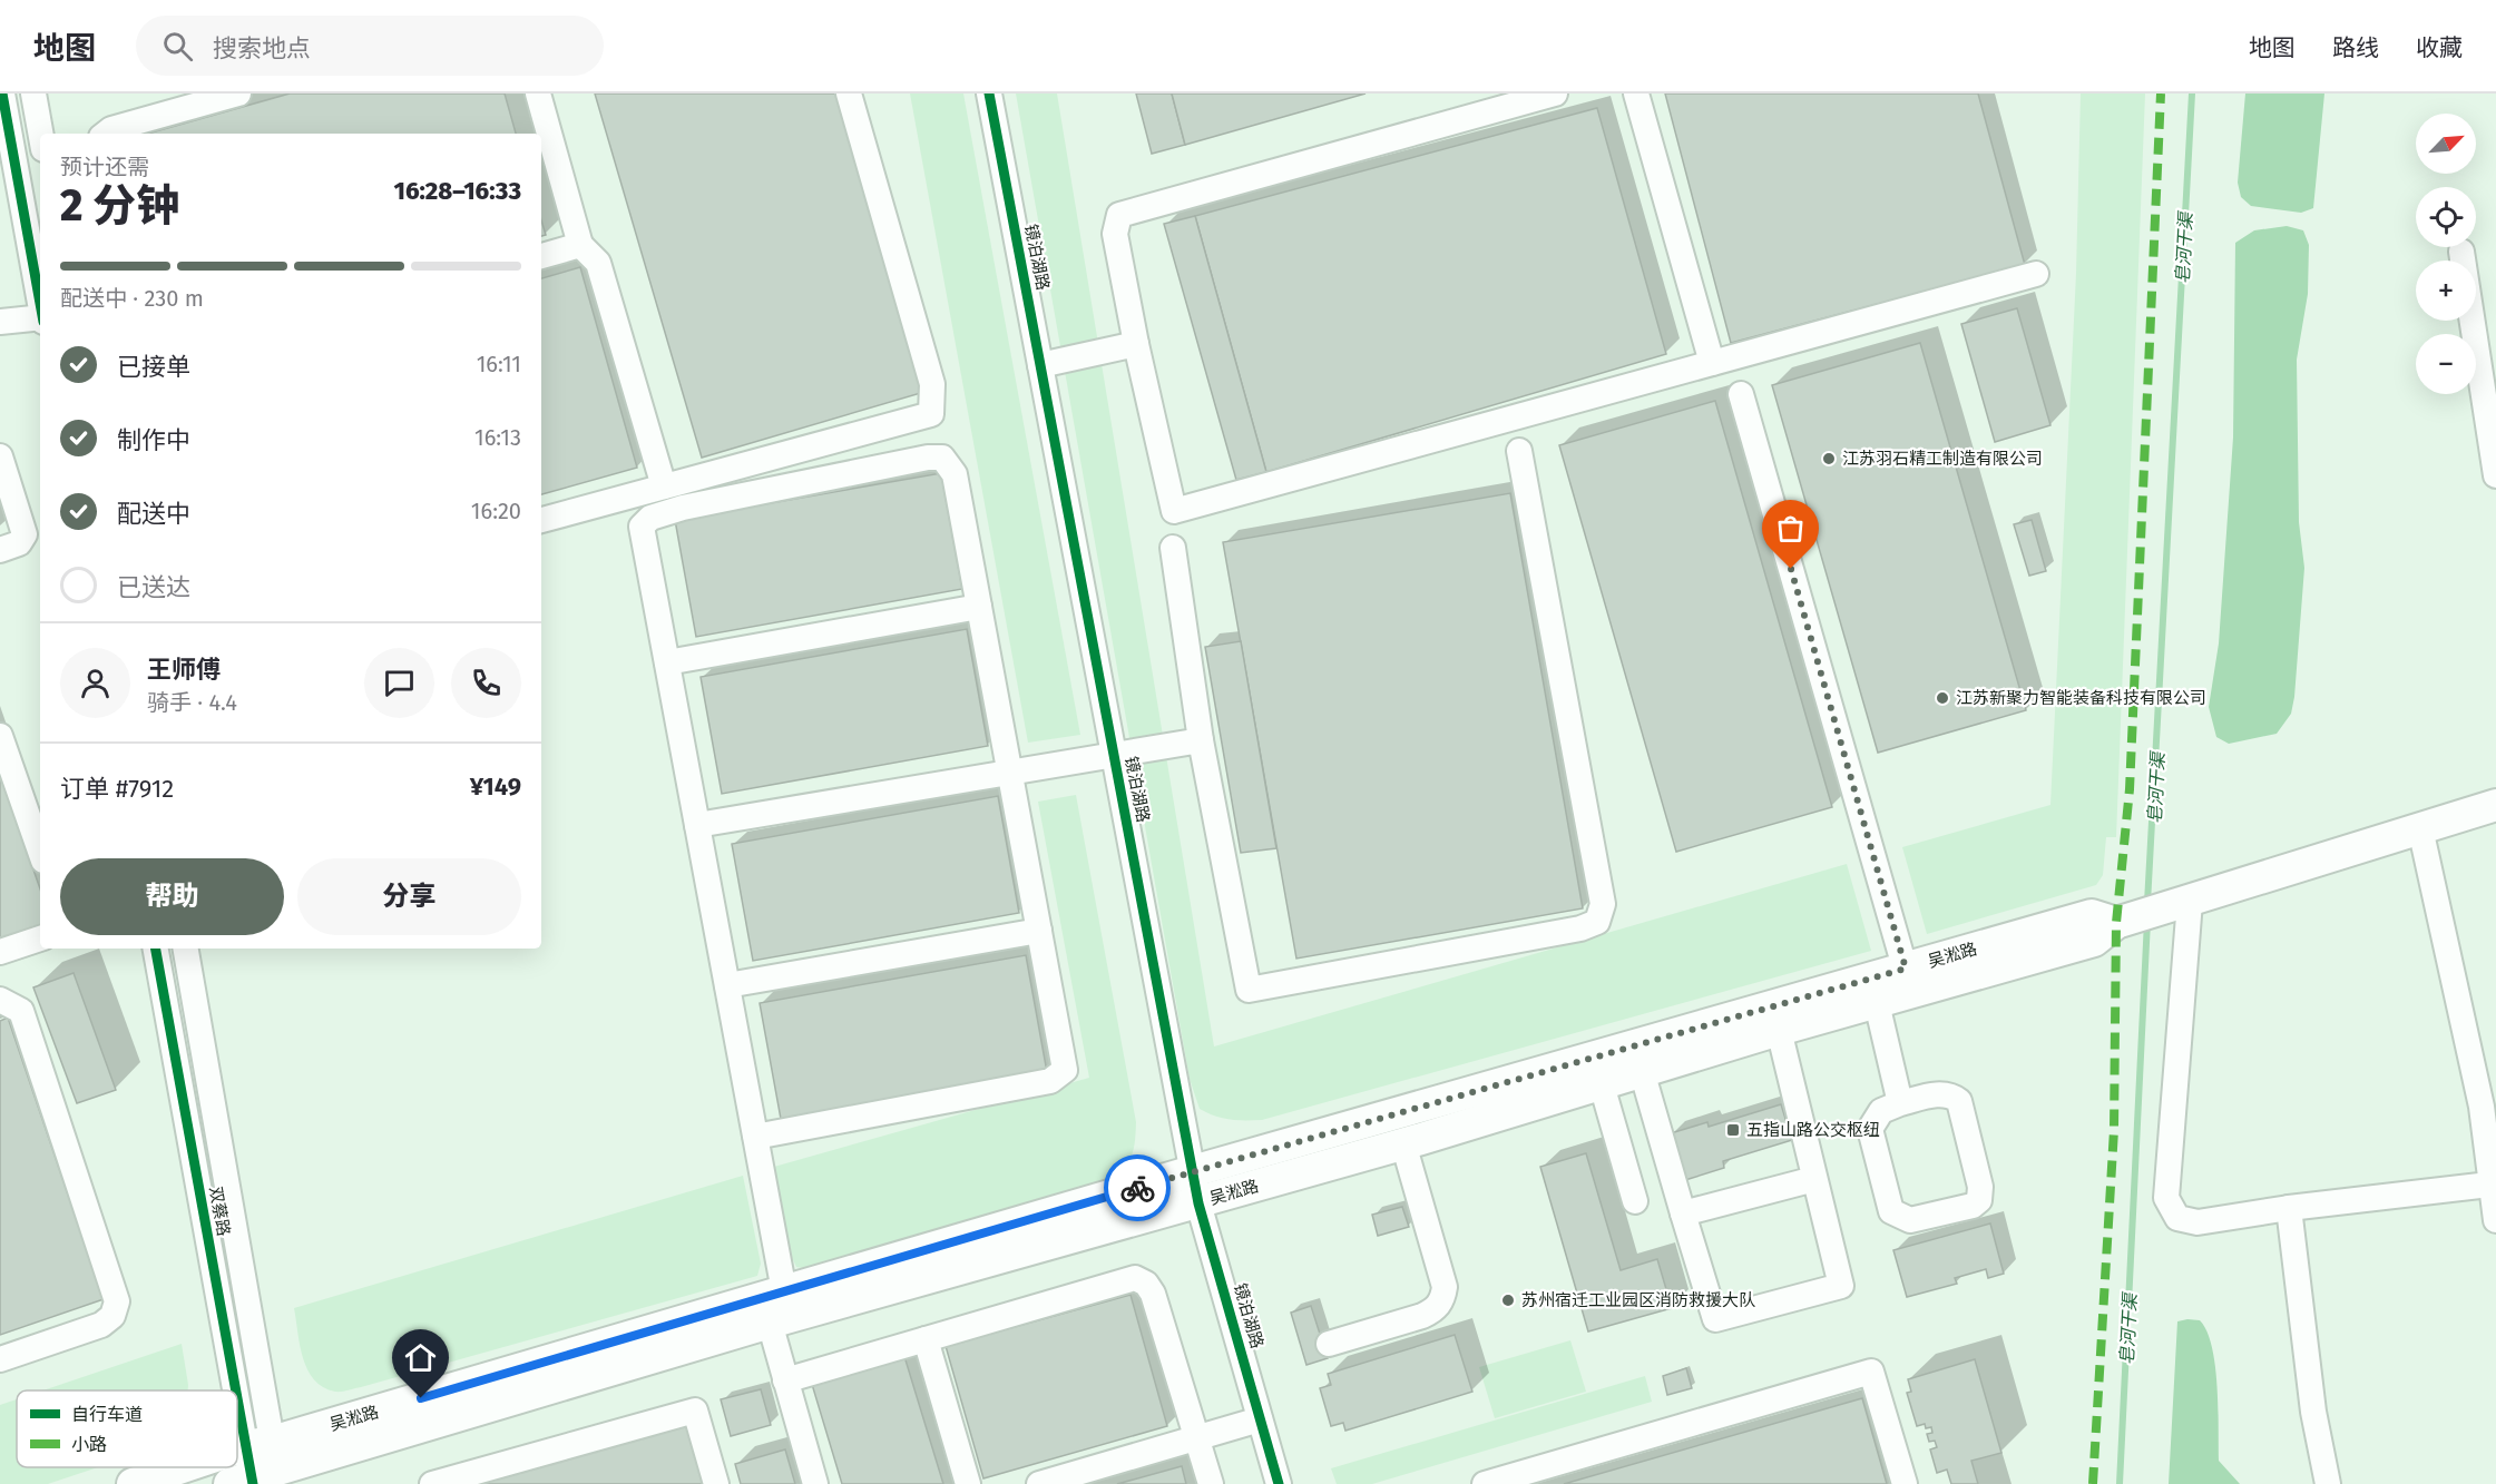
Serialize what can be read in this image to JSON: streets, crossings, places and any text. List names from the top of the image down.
{
  "streets": {
    "main road": ["吴淞路"],
    "street": ["镜泊湖路", "双蔡路"]
  },
  "crossings": [
    ["镜泊湖路", "吴淞路"],
    ["吴淞路", "双蔡路"]
  ],
  "water": ["皂河干渠"],
  "places": {
    "other": ["江苏羽石精工制造有限公司", "江苏新聚力智能装备科技有限公司", "苏州宿迁工业园区消防救援大队"],
    "transit": ["五指山路公交枢纽"]
  },
  "legend": ["自行车道", "小路"],
  "north": "top right",
  "page": {
    "header": "地图",
    "search": "搜索地点",
    "nav": ["地图", "路线", "收藏"],
    "map_buttons": ["+", "−"],
    "heading": ["2 分钟", "预计还需", "16:28–16:33"],
    "panel": [
      "王师傅",
      "骑手 · 4.4",
      "订单 #7912",
      "¥149"
    ],
    "bar": "配送中 · 230 m",
    "list": [
      ["已接单", "16:11"],
      ["制作中", "16:13"],
      ["配送中", "16:20"],
      "已送达"
    ],
    "buttons": ["帮助", "分享"]
  }
}
